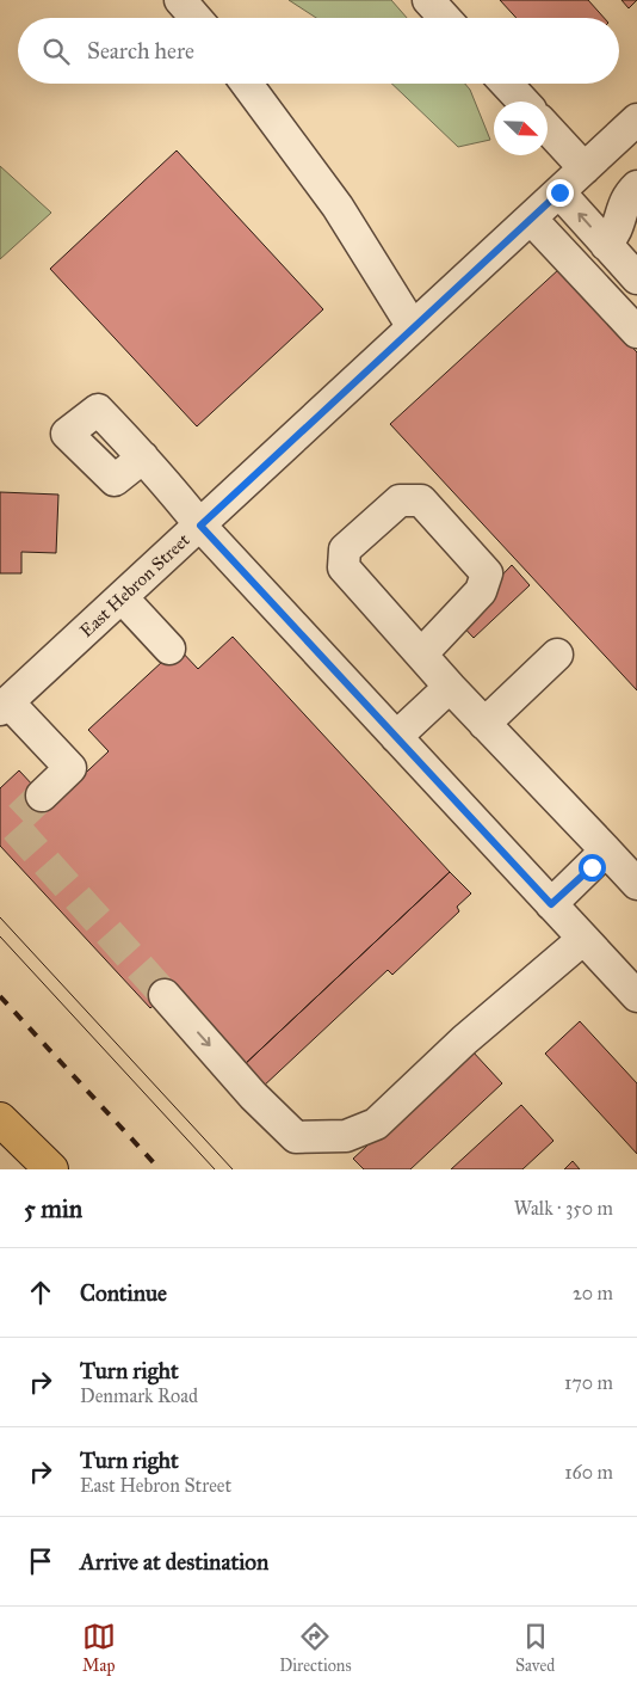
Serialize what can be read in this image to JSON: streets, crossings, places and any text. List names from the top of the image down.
{
  "streets": {
    "street": ["East Hebron Street"]
  },
  "north": "bottom right",
  "page": {
    "search": "Search here",
    "heading": ["5 min", "Walk · 350 m"],
    "list": [
      ["Continue", "20 m"],
      ["Turn right", "Denmark Road", "170 m"],
      ["Turn right", "East Hebron Street", "160 m"],
      "Arrive at destination"
    ],
    "nav": ["Map", "Directions", "Saved"]
  }
}
